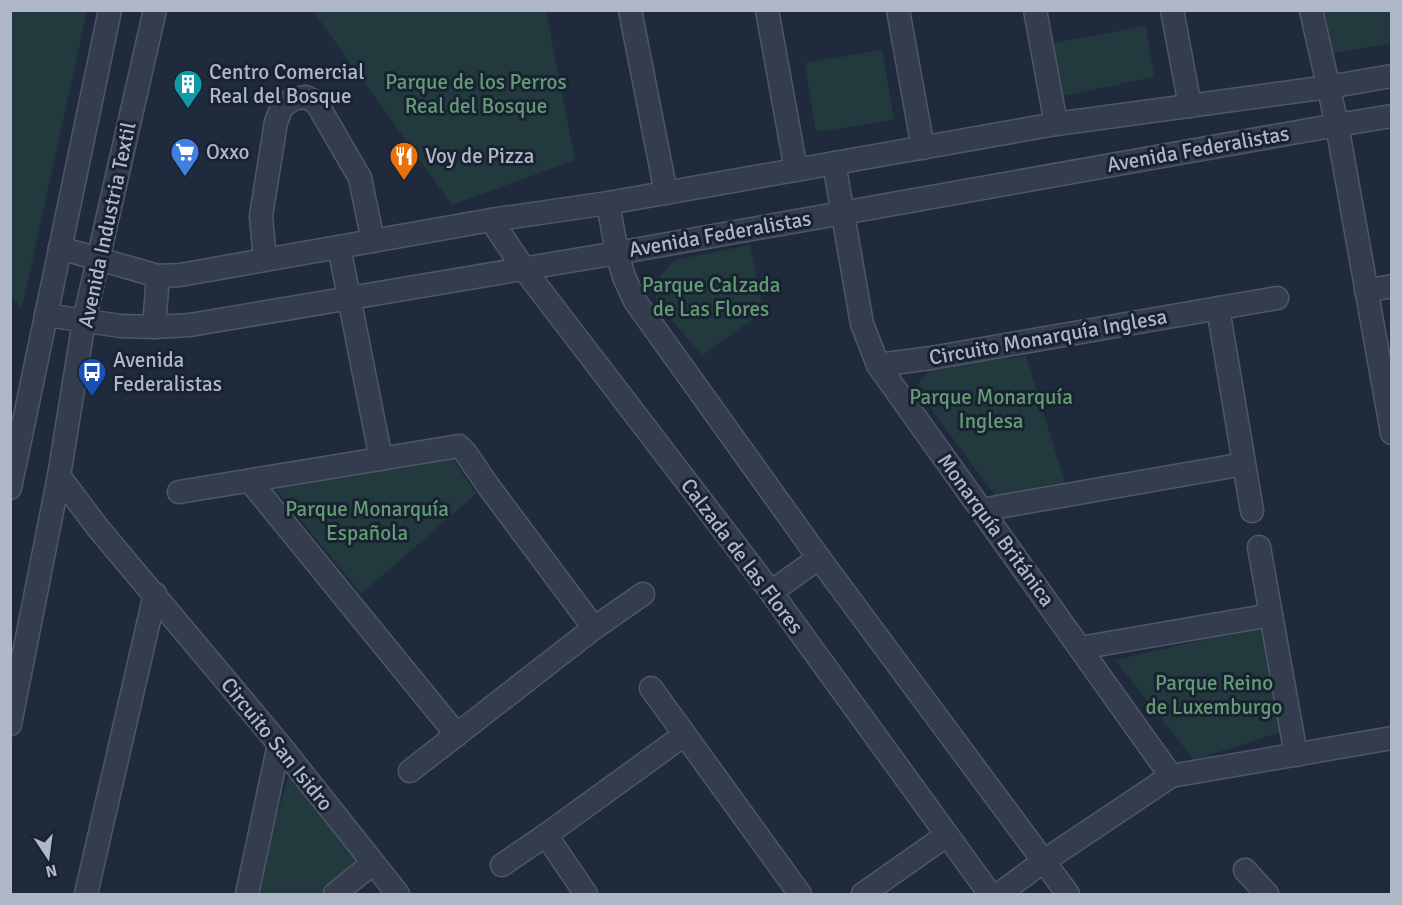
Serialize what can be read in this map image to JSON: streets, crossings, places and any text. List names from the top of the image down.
{
  "streets": {
    "street": [
      "Avenida Federalistas",
      "Avenida Industria Textil",
      "Circuito Monarquía Inglesa",
      "Monarquía Británica",
      "Calzada de las Flores",
      "Circuito San Isidro"
    ]
  },
  "crossings": [
    ["Avenida Federalistas", "Avenida Industria Textil"],
    ["Avenida Federalistas", "Monarquía Británica"],
    ["Avenida Federalistas", "Calzada de las Flores"],
    ["Avenida Industria Textil", "Circuito San Isidro"],
    ["Circuito Monarquía Inglesa", "Monarquía Británica"]
  ],
  "parks": [
    "Parque de los Perros Real del Bosque",
    "Parque Calzada de Las Flores",
    "Parque Monarquía Inglesa",
    "Parque Monarquía Española",
    "Parque Reino de Luxemburgo"
  ],
  "places": {
    "building": ["Centro Comercial Real del Bosque"],
    "supermarket": ["Oxxo"],
    "restaurant": ["Voy de Pizza"],
    "bus stop": ["Avenida Federalistas"]
  },
  "north": "bottom"
}
